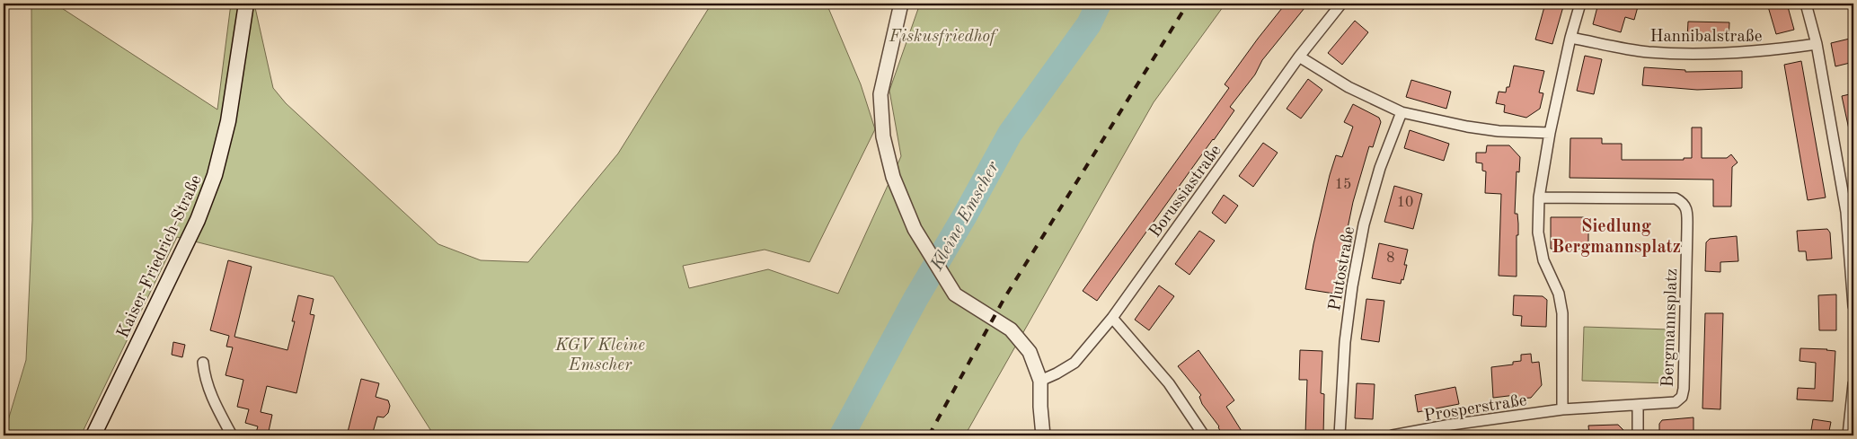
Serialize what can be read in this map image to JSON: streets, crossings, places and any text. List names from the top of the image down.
{
  "streets": {
    "main road": ["Kaiser-Friedrich-Straße"],
    "street": [
      "Hannibalstraße",
      "Borussiastraße",
      "Plutostraße",
      "Bergmannsplatz",
      "Prosperstraße"
    ]
  },
  "crossings": [
    ["Bergmannsplatz", "Prosperstraße"]
  ],
  "districts": ["Siedlung Bergmannsplatz"],
  "water": ["Kleine Emscher"],
  "parks": ["Fiskusfriedhof", "KGV Kleine Emscher"],
  "house_numbers": ["15", "10", "8"]
}
